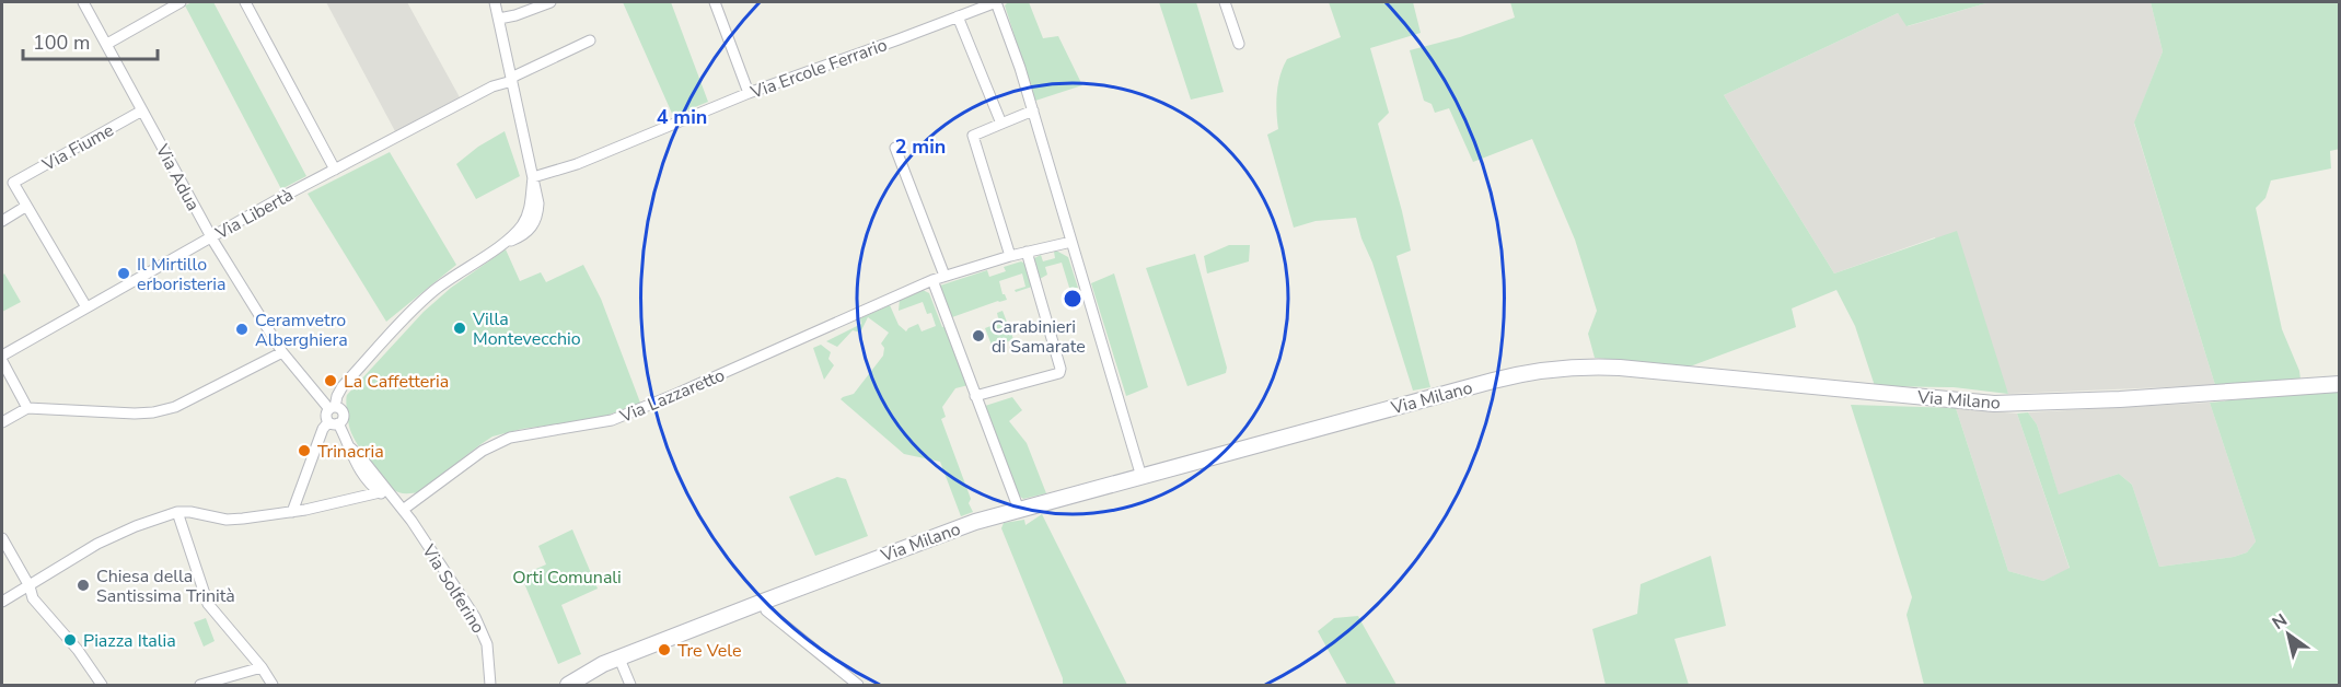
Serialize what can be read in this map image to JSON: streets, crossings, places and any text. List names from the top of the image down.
{
  "streets": {
    "street": [
      "Via Ercole Ferrario",
      "Via Fiume",
      "Via Adua",
      "Via Libertà",
      "Via Lazzaretto",
      "Via Milano",
      "Via Solferino"
    ]
  },
  "crossings": [
    ["Via Fiume", "Via Adua"],
    ["Via Adua", "Via Libertà"],
    ["Via Lazzaretto", "Via Solferino"]
  ],
  "parks": ["Orti Comunali"],
  "places": [
    "Il Mirtillo erboristeria",
    "Villa Montevecchio",
    "Ceramvetro Alberghiera",
    "Carabinieri di Samarate",
    "La Caffetteria",
    "Trinacria",
    "Chiesa della Santissima Trinità",
    "Piazza Italia",
    "Tre Vele"
  ],
  "scale_bar": "100 m",
  "north": "top left",
  "rings": ["4 min", "2 min"]
}
